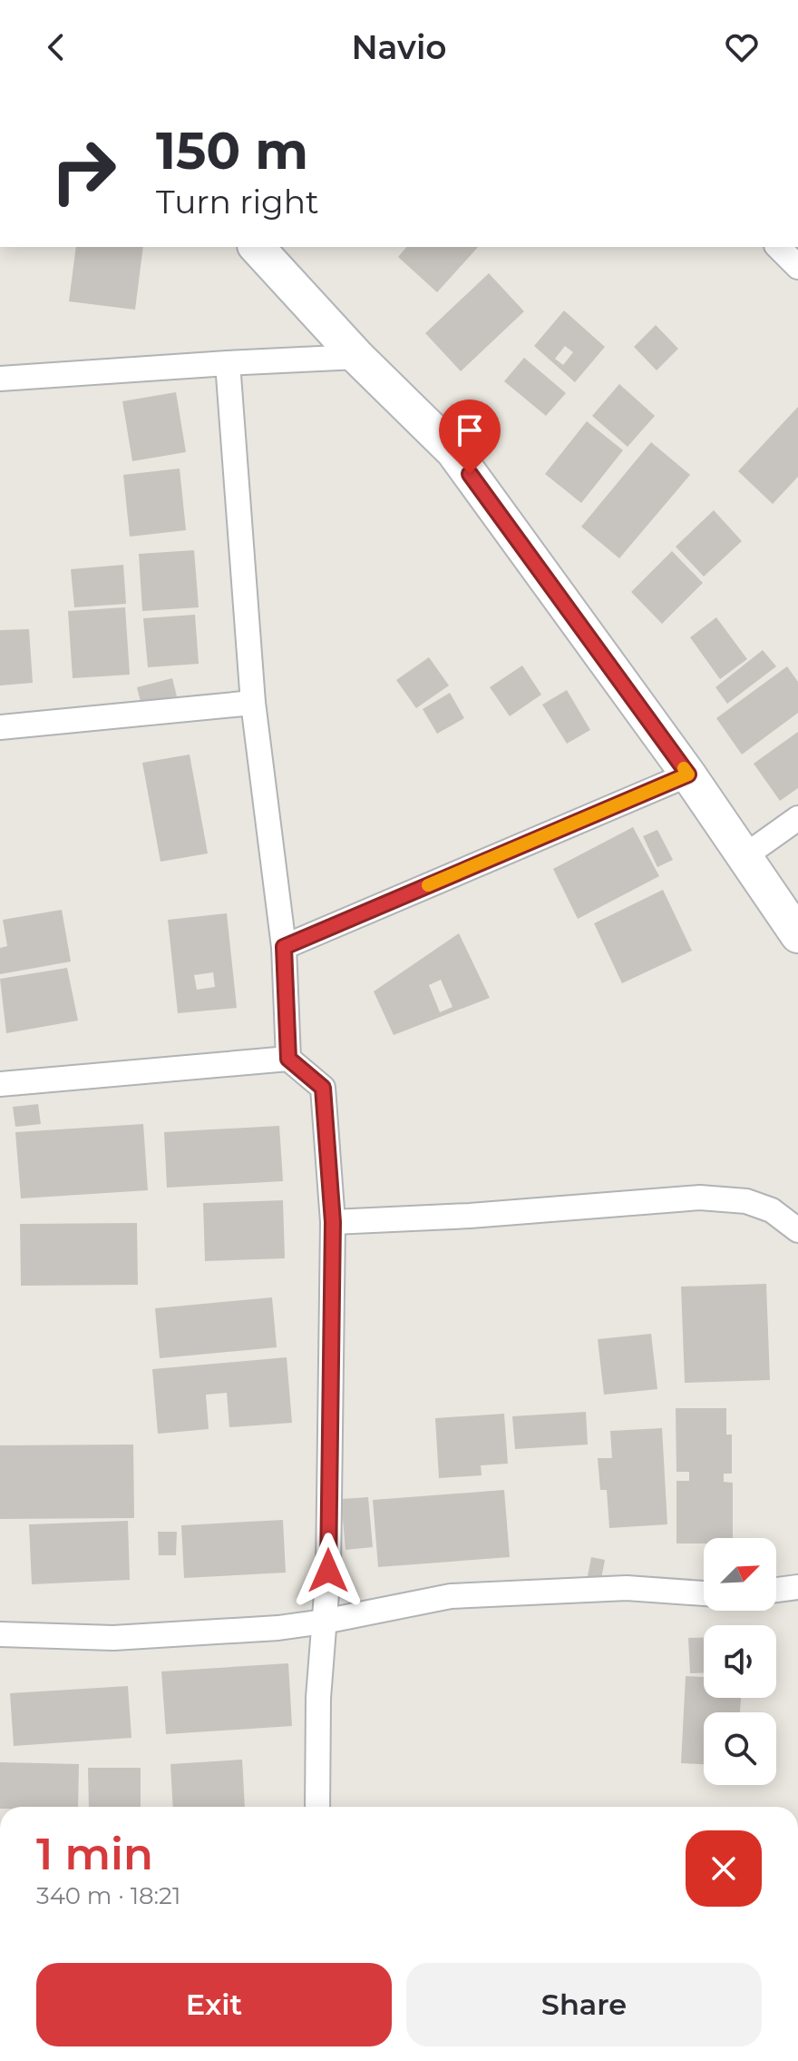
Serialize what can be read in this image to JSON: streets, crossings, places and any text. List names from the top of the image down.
{
  "north": "top right",
  "page": {
    "header": "Navio",
    "turn": ["150 m", "Turn right"],
    "heading": ["1 min", "340 m · 18:21"],
    "buttons": ["Exit", "Share"]
  }
}
